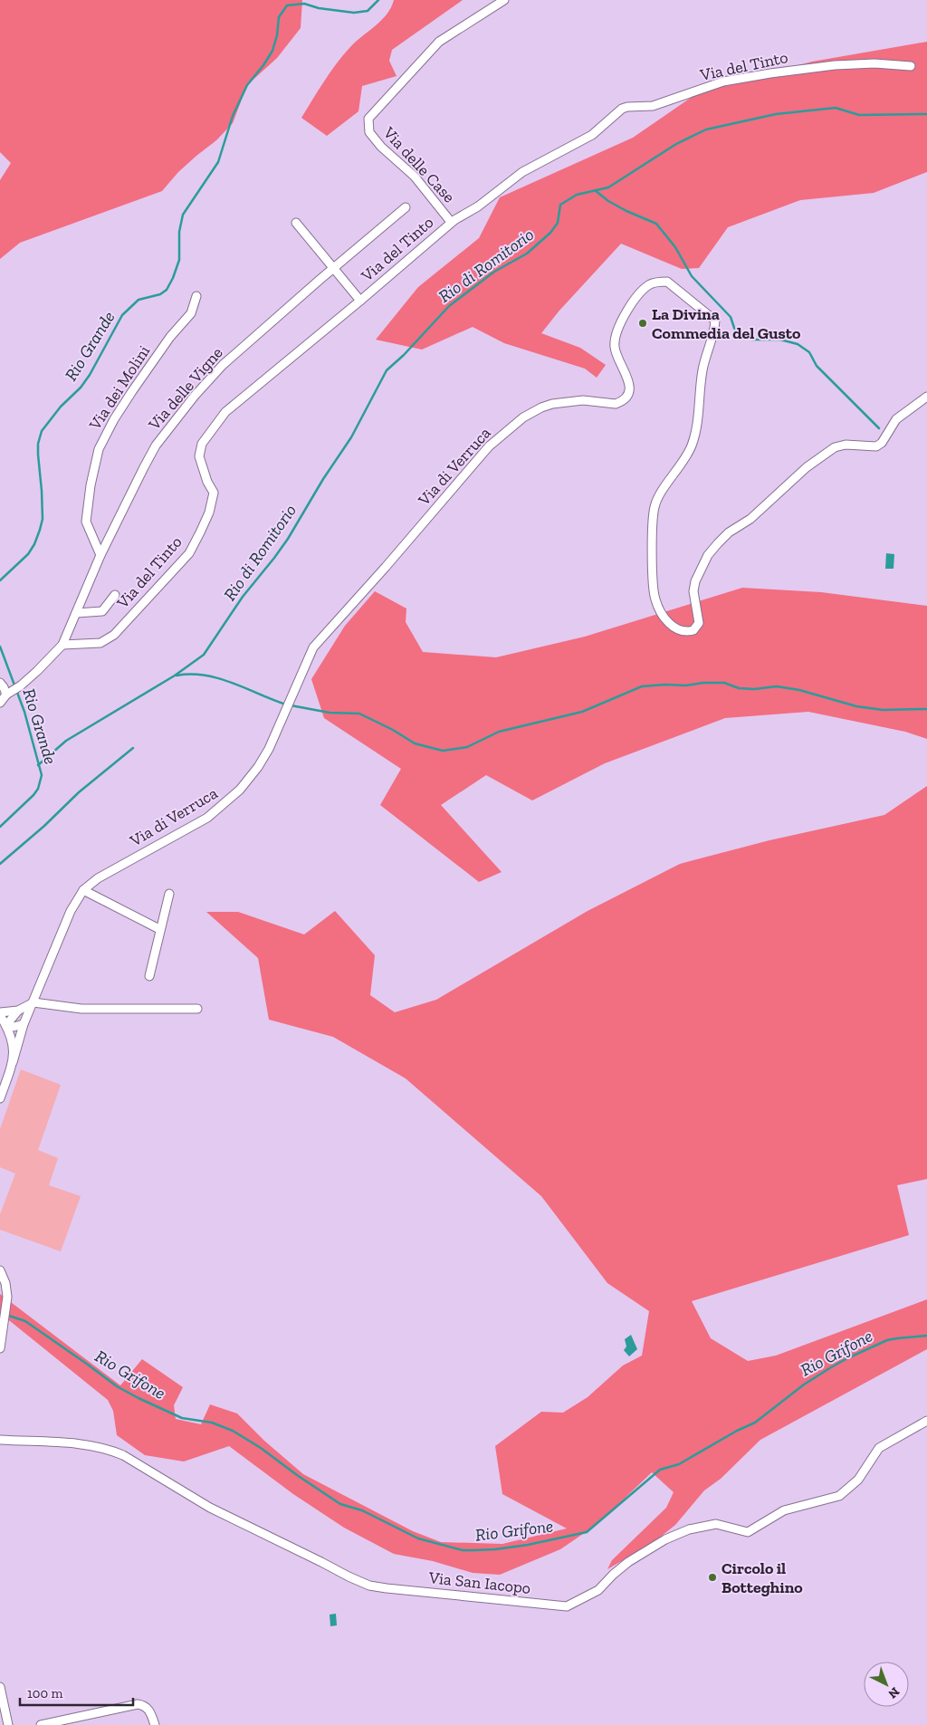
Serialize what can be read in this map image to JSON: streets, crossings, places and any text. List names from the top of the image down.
{
  "streets": {
    "street": [
      "Via del Tinto",
      "Via delle Case",
      "Via dei Molini",
      "Via delle Vigne",
      "Via di Verruca",
      "Via San Iacopo"
    ]
  },
  "crossings": [
    ["Via del Tinto", "Via delle Case"],
    ["Via del Tinto", "Via delle Vigne"],
    ["Via dei Molini", "Via delle Vigne"]
  ],
  "water": ["Rio di Romitorio", "Rio Grande", "Rio Grifone"],
  "places": ["La Divina Commedia del Gusto", "Circolo il Botteghino"],
  "scale_bar": "100 m",
  "north": "bottom right"
}
